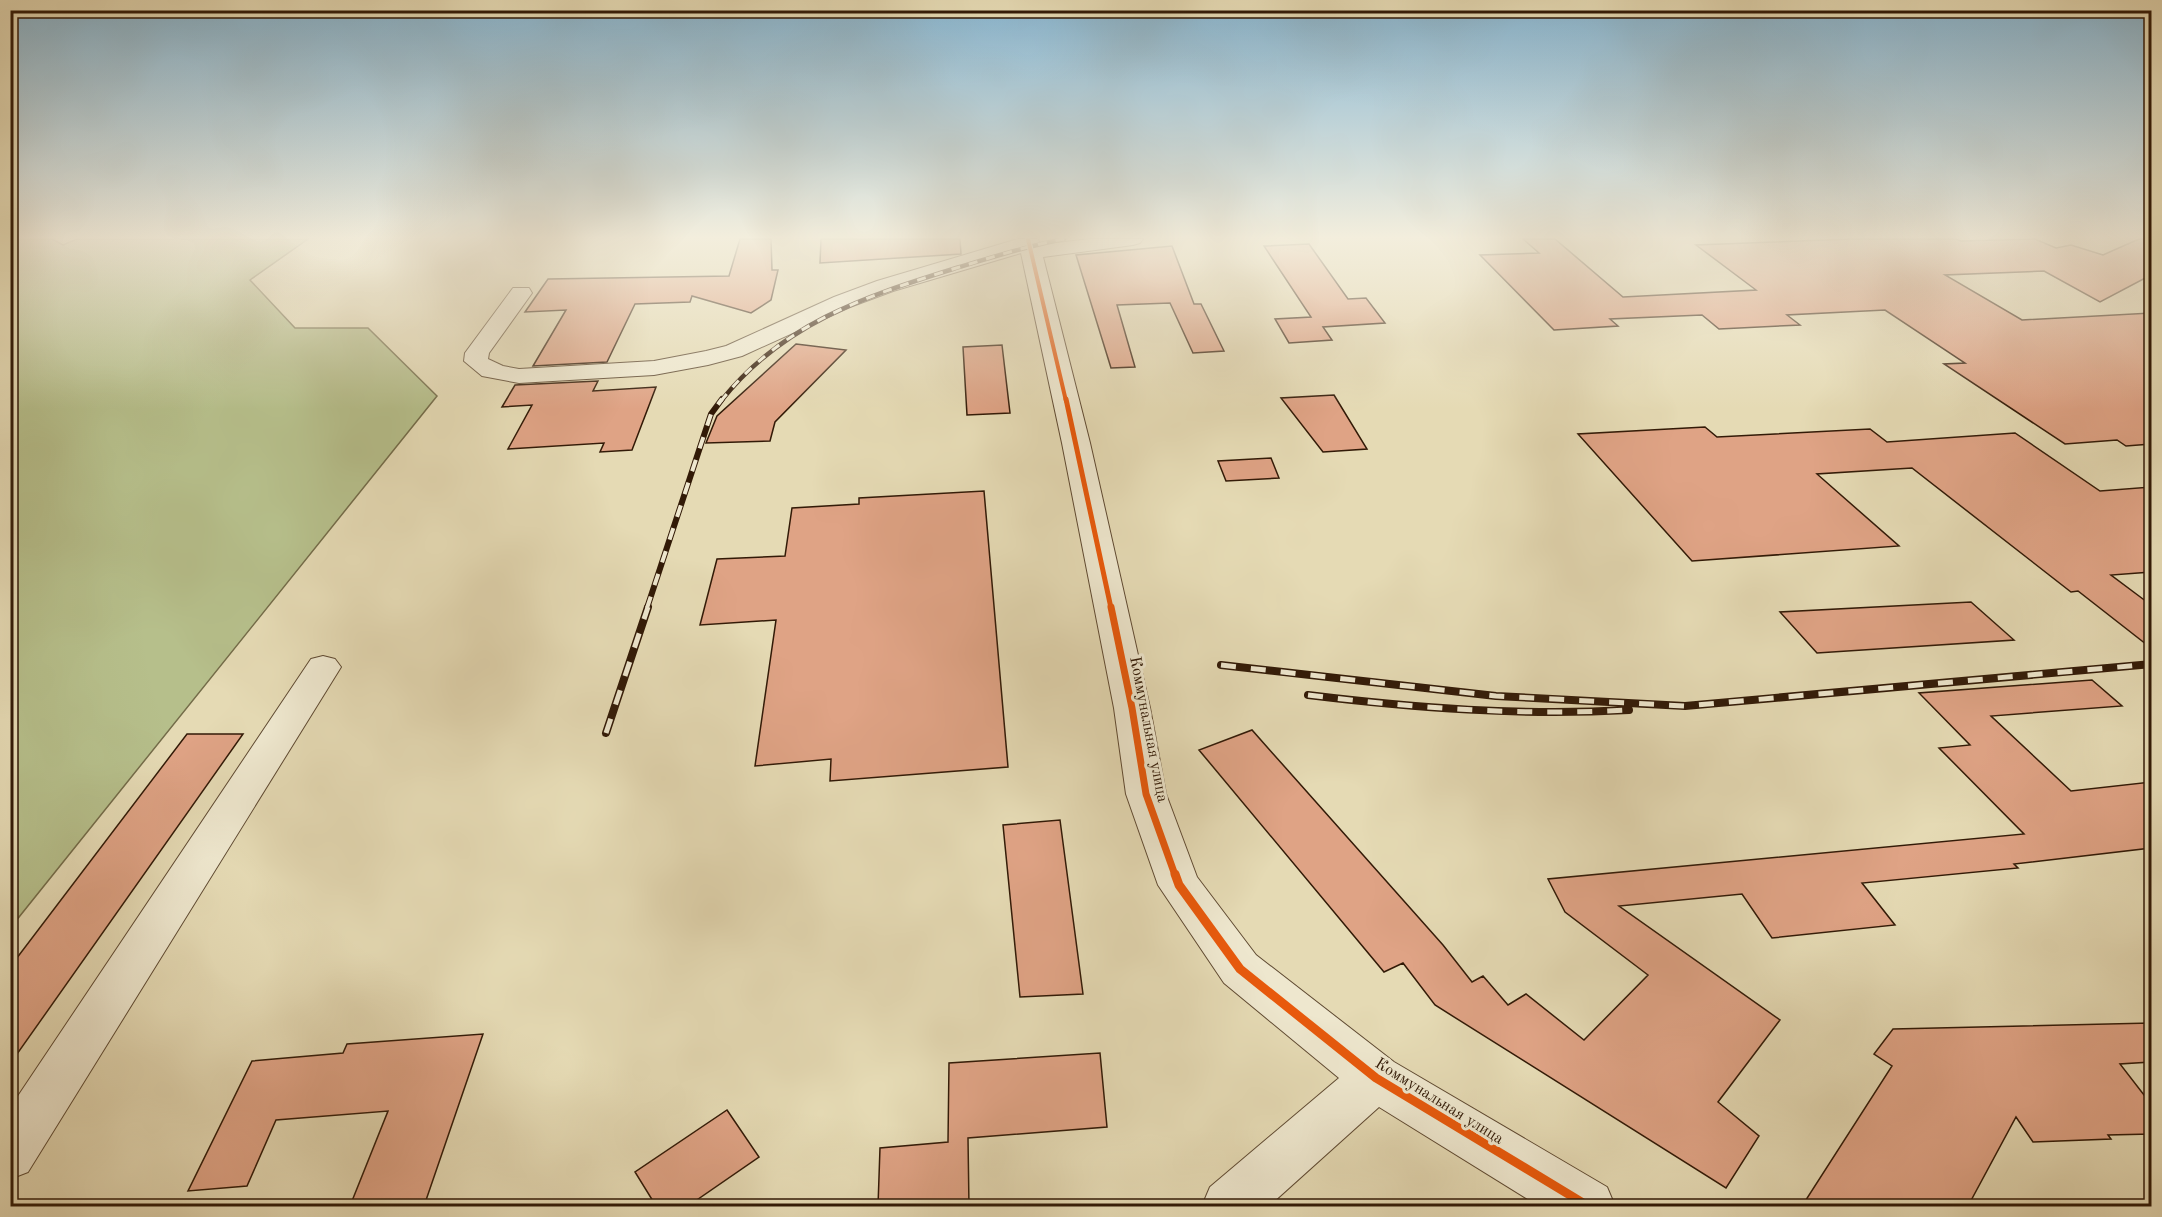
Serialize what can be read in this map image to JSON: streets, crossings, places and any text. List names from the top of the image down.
{
  "streets": {
    "street": ["Коммунальная улица"]
  }
}
